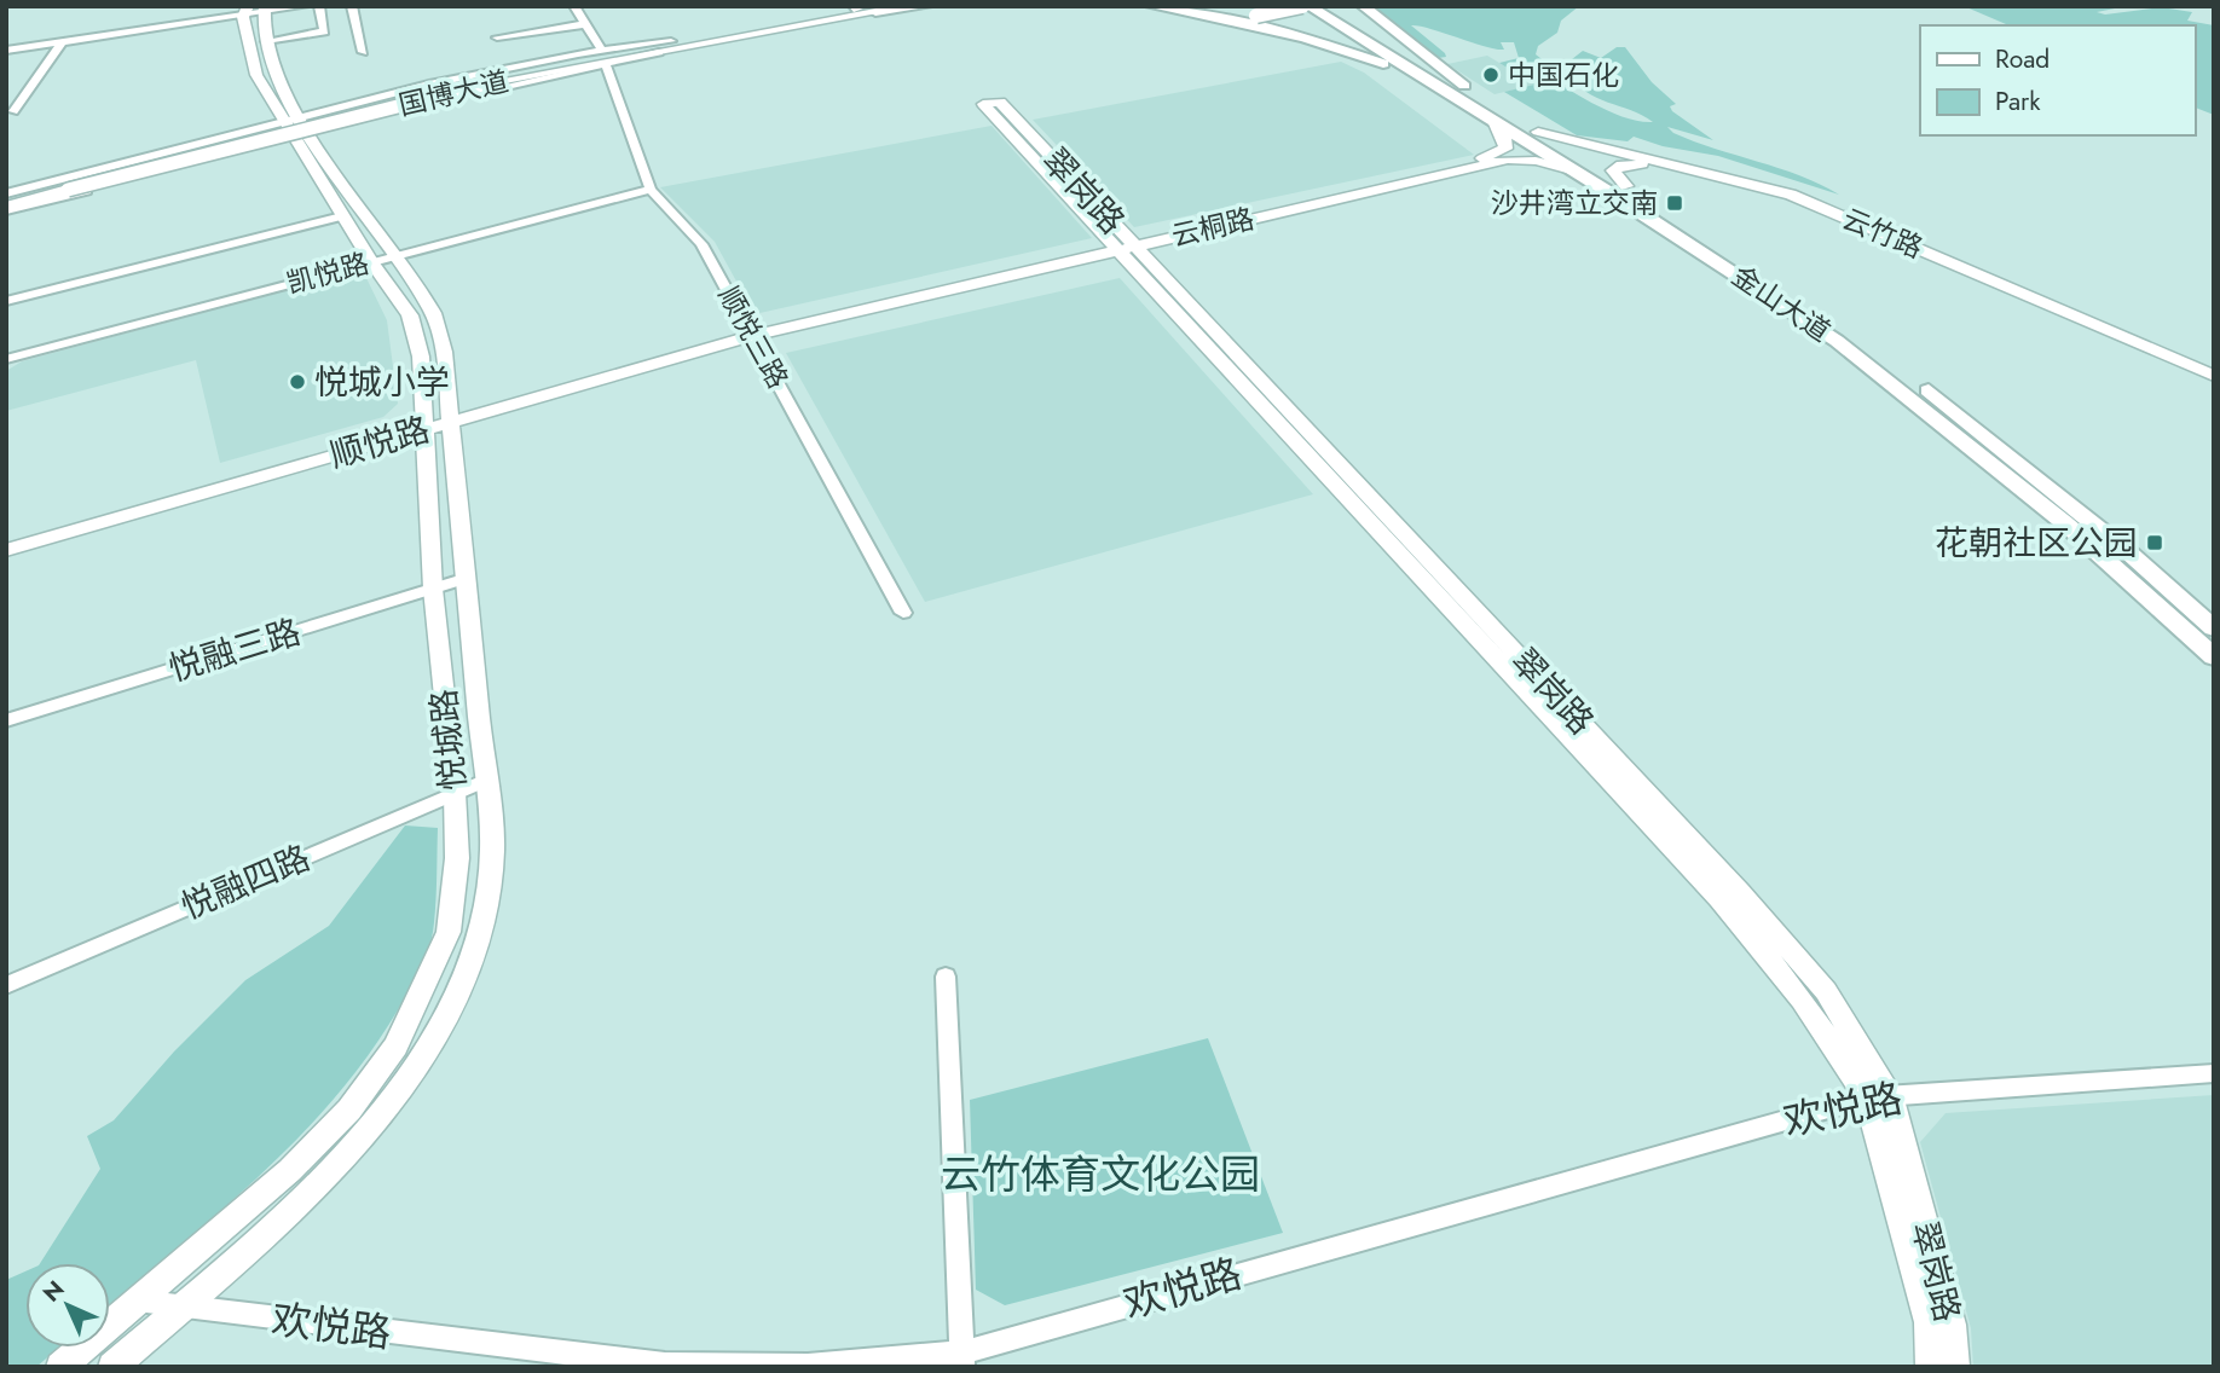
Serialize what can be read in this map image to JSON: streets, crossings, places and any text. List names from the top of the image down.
{
  "streets": {
    "highway": ["金山大道"],
    "main road": [
      "国博大道",
      "翠岗路",
      "云桐路",
      "云竹路",
      "顺悦路",
      "悦城路"
    ],
    "street": [
      "凯悦路",
      "顺悦三路",
      "悦融三路",
      "悦融四路",
      "欢悦路"
    ]
  },
  "crossings": [
    ["翠岗路", "云桐路"],
    ["翠岗路", "欢悦路"],
    ["云桐路", "金山大道"],
    ["云桐路", "顺悦三路"],
    ["云桐路", "顺悦路"],
    ["云竹路", "金山大道"],
    ["凯悦路", "顺悦三路"],
    ["凯悦路", "悦城路"],
    ["顺悦三路", "顺悦路"],
    ["顺悦路", "悦城路"],
    ["悦融三路", "悦城路"],
    ["悦城路", "悦融四路"],
    ["悦城路", "欢悦路"]
  ],
  "parks": ["云竹体育文化公园"],
  "places": {
    "other": ["中国石化", "悦城小学"],
    "transit": ["沙井湾立交南", "花朝社区公园"]
  },
  "legend": ["Road", "Park"],
  "north": "top left"
}
